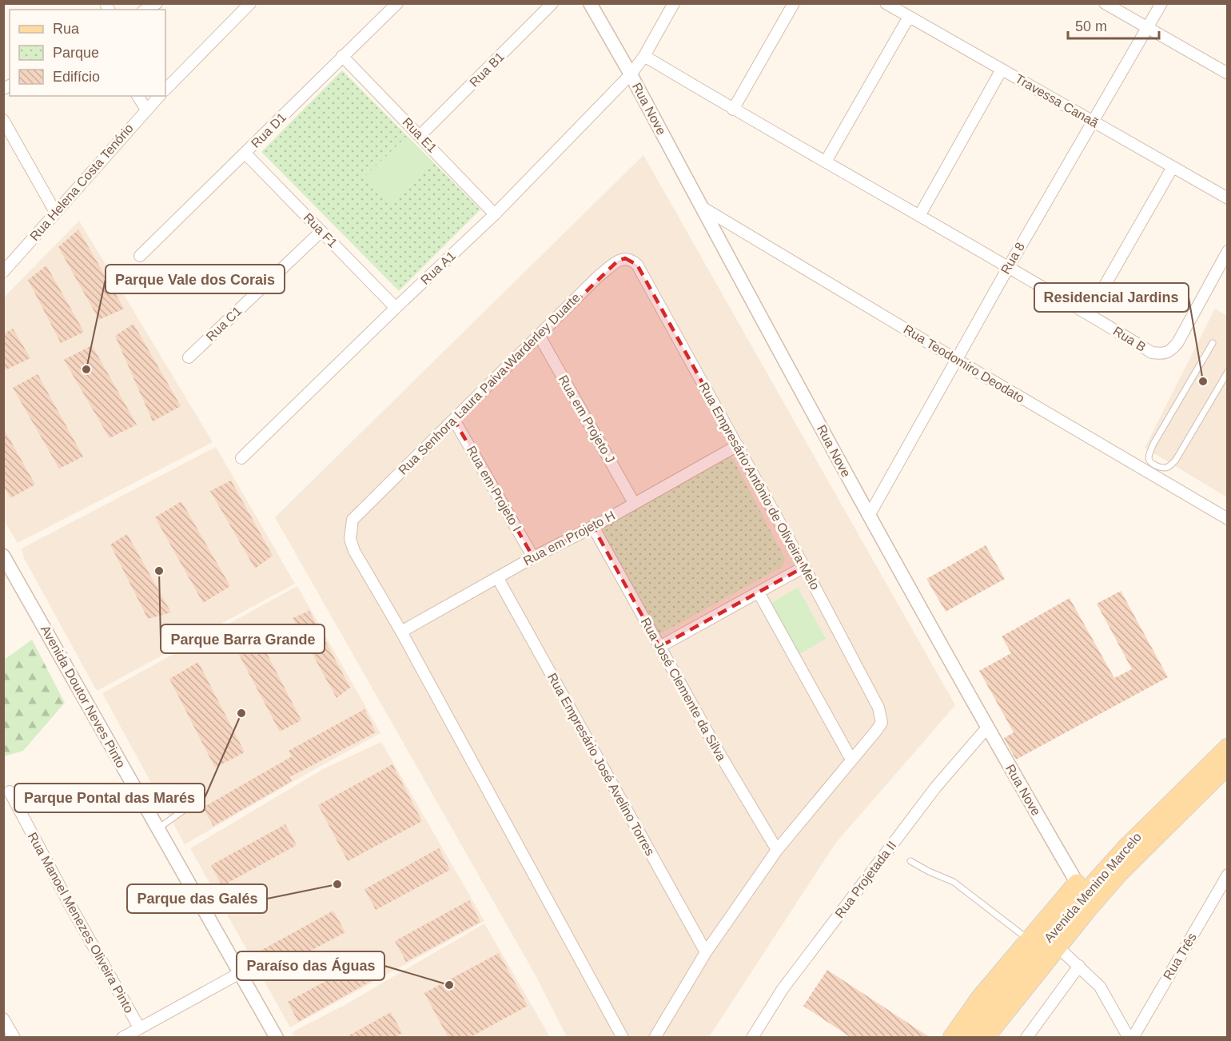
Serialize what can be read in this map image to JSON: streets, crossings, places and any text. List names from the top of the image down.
{
  "streets": {
    "main road": ["Avenida Menino Marcelo"],
    "street": [
      "Rua B1",
      "Travessa Canaã",
      "Rua Nove",
      "Rua D1",
      "Rua E1",
      "Rua Helena Costa Tenório",
      "Rua F1",
      "Rua 8",
      "Rua A1",
      "Rua C1",
      "Rua B",
      "Rua Teodomiro Deodato",
      "Rua Senhora Laura Paiva Warderley Duarte",
      "Rua em Projeto J",
      "Rua Empresário Antônio de Oliveira Melo",
      "Rua em Projeto I",
      "Rua em Projeto H",
      "Rua José Clemente da Silva",
      "Avenida Doutor Neves Pinto",
      "Rua Empresário José Avelino Torres",
      "Rua Projetada II",
      "Rua Manoel Menezes Oliveira Pinto",
      "Rua Três"
    ]
  },
  "crossings": [
    ["Rua B1", "Rua E1"],
    ["Travessa Canaã", "Rua 8"],
    ["Rua Nove", "Rua 8"],
    ["Rua Nove", "Rua A1"],
    ["Rua Nove", "Rua Teodomiro Deodato"],
    ["Rua Nove", "Rua Projetada II"],
    ["Rua Nove", "Avenida Menino Marcelo"],
    ["Rua D1", "Rua E1"],
    ["Rua D1", "Rua F1"],
    ["Rua E1", "Rua A1"],
    ["Rua F1", "Rua A1"],
    ["Rua F1", "Rua C1"],
    ["Rua 8", "Rua B"],
    ["Rua 8", "Rua Teodomiro Deodato"],
    ["Rua A1", "Rua B"],
    ["Rua Senhora Laura Paiva Warderley Duarte", "Rua em Projeto J"],
    ["Rua Senhora Laura Paiva Warderley Duarte", "Rua Empresário Antônio de Oliveira Melo"],
    ["Rua Senhora Laura Paiva Warderley Duarte", "Rua em Projeto I"],
    ["Rua Senhora Laura Paiva Warderley Duarte", "Rua em Projeto H"],
    ["Rua em Projeto J", "Rua em Projeto H"],
    ["Rua Empresário Antônio de Oliveira Melo", "Rua em Projeto H"],
    ["Rua em Projeto I", "Rua em Projeto H"],
    ["Rua em Projeto H", "Rua José Clemente da Silva"],
    ["Rua em Projeto H", "Rua Empresário José Avelino Torres"]
  ],
  "places": [
    "Parque Vale dos Corais",
    "Residencial Jardins",
    "Parque Barra Grande",
    "Parque Pontal das Marés",
    "Parque das Galés",
    "Paraíso das Águas"
  ],
  "legend": ["Rua", "Parque", "Edifício"],
  "scale_bar": "50 m"
}
